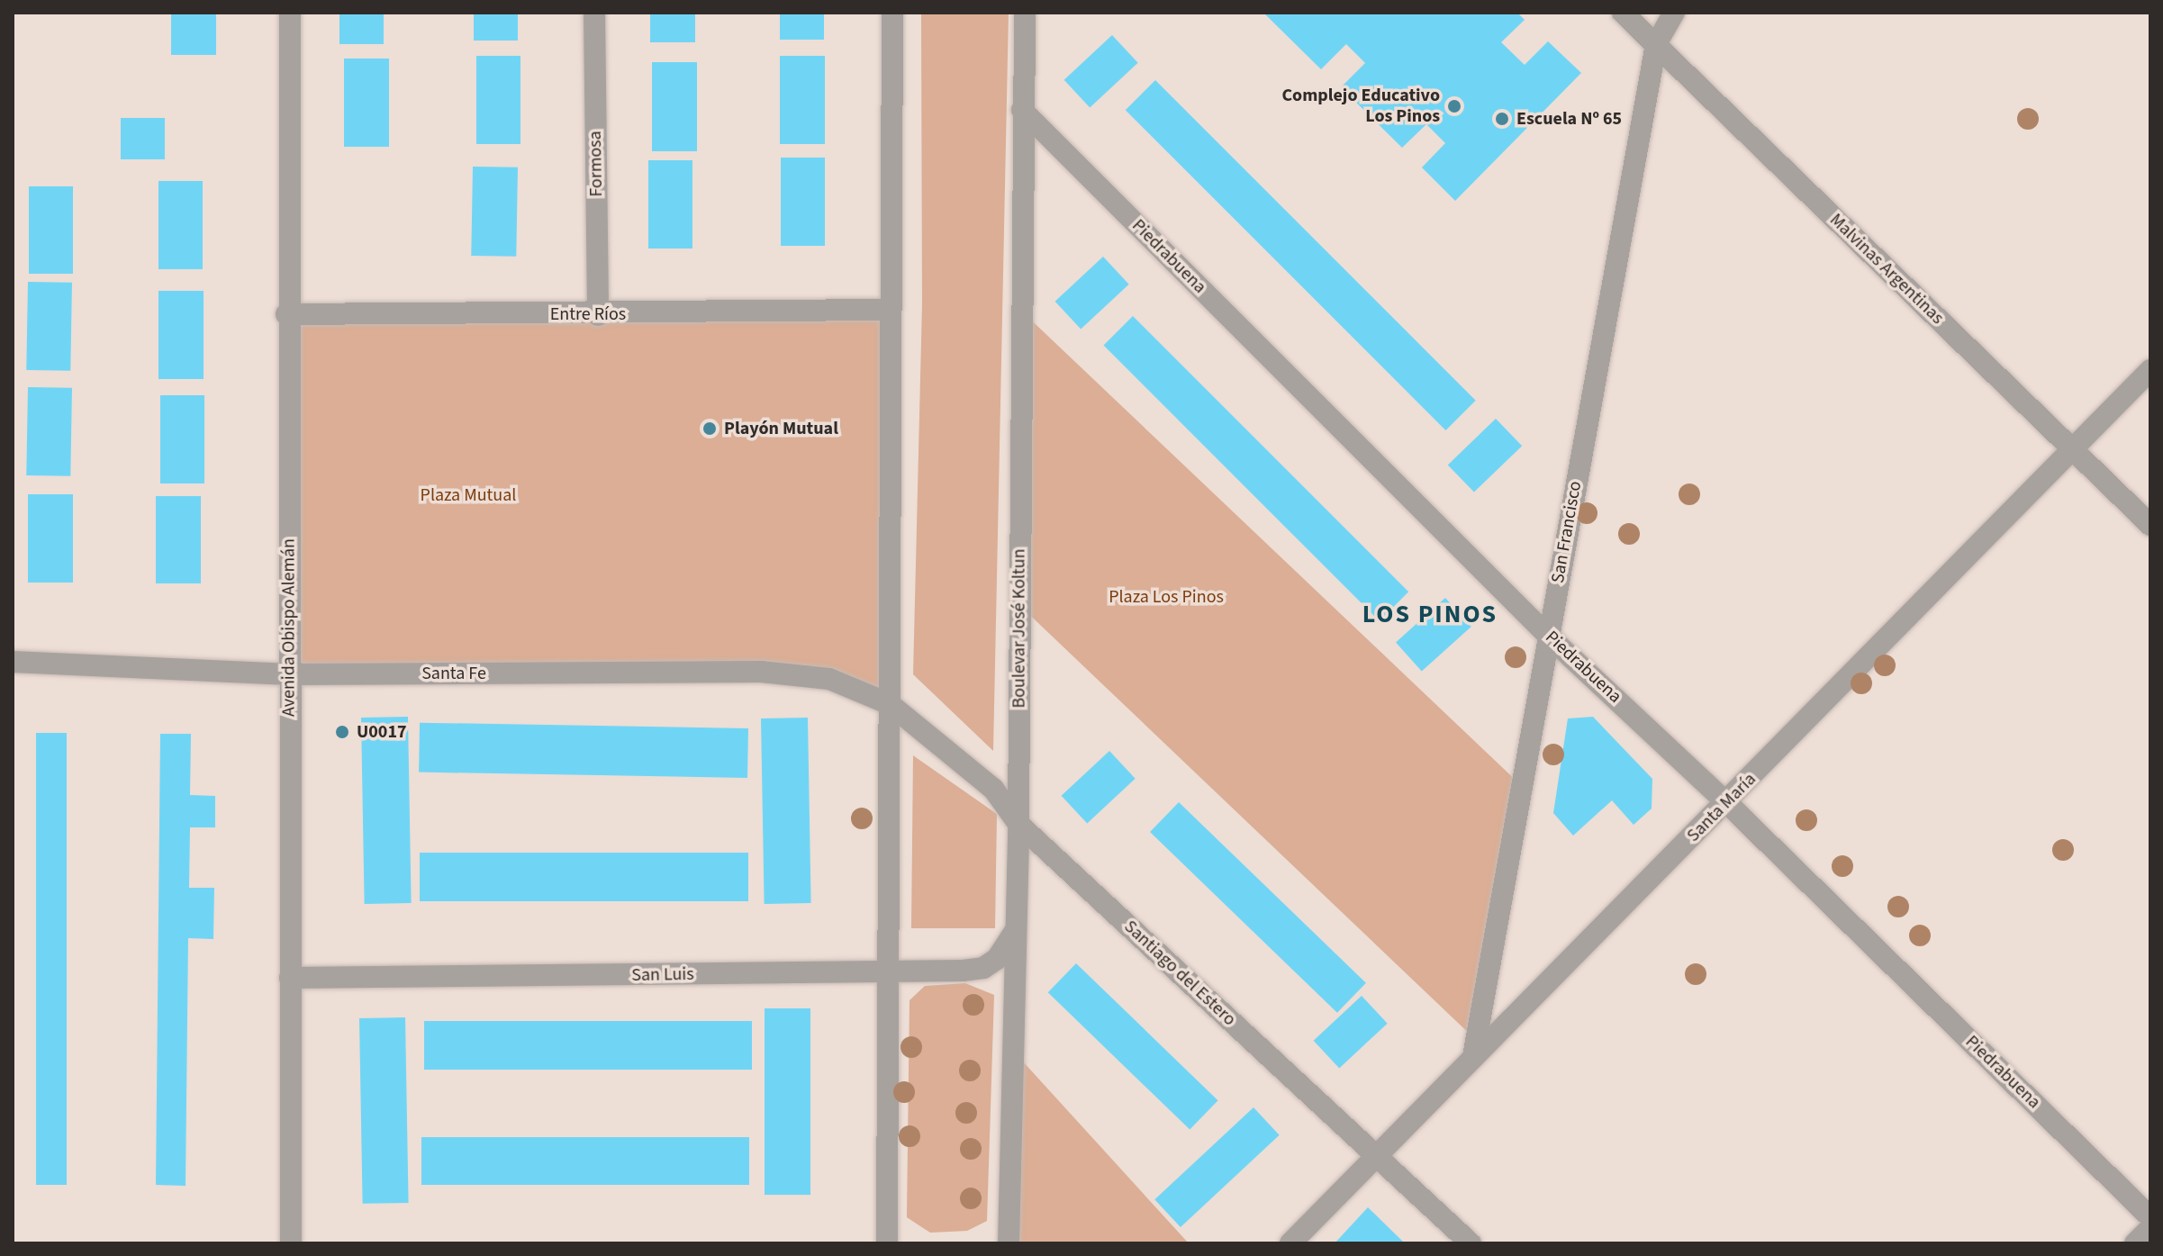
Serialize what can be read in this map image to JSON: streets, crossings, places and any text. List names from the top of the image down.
{
  "streets": {
    "street": [
      "Formosa",
      "Piedrabuena",
      "Malvinas Argentinas",
      "Entre Ríos",
      "San Francisco",
      "Avenida Obispo Alemán",
      "Boulevar José Koltun",
      "Santa Fe",
      "Santa María",
      "Santiago del Estero",
      "San Luis"
    ]
  },
  "crossings": [
    ["Formosa", "Entre Ríos"],
    ["Piedrabuena", "San Francisco"],
    ["Piedrabuena", "Boulevar José Koltun"],
    ["Piedrabuena", "Santa María"],
    ["Malvinas Argentinas", "San Francisco"],
    ["Malvinas Argentinas", "Santa María"],
    ["Entre Ríos", "Avenida Obispo Alemán"],
    ["San Francisco", "Santa María"],
    ["Avenida Obispo Alemán", "Santa Fe"],
    ["Avenida Obispo Alemán", "San Luis"],
    ["Boulevar José Koltun", "Santiago del Estero"],
    ["Boulevar José Koltun", "San Luis"],
    ["Santa Fe", "Santiago del Estero"],
    ["Santa María", "Santiago del Estero"]
  ],
  "districts": ["LOS PINOS"],
  "parks": ["Plaza Mutual", "Plaza Los Pinos"],
  "places": [
    "Complejo Educativo Los Pinos",
    "Escuela Nº 65",
    "Playón Mutual",
    "U0017"
  ]
}
